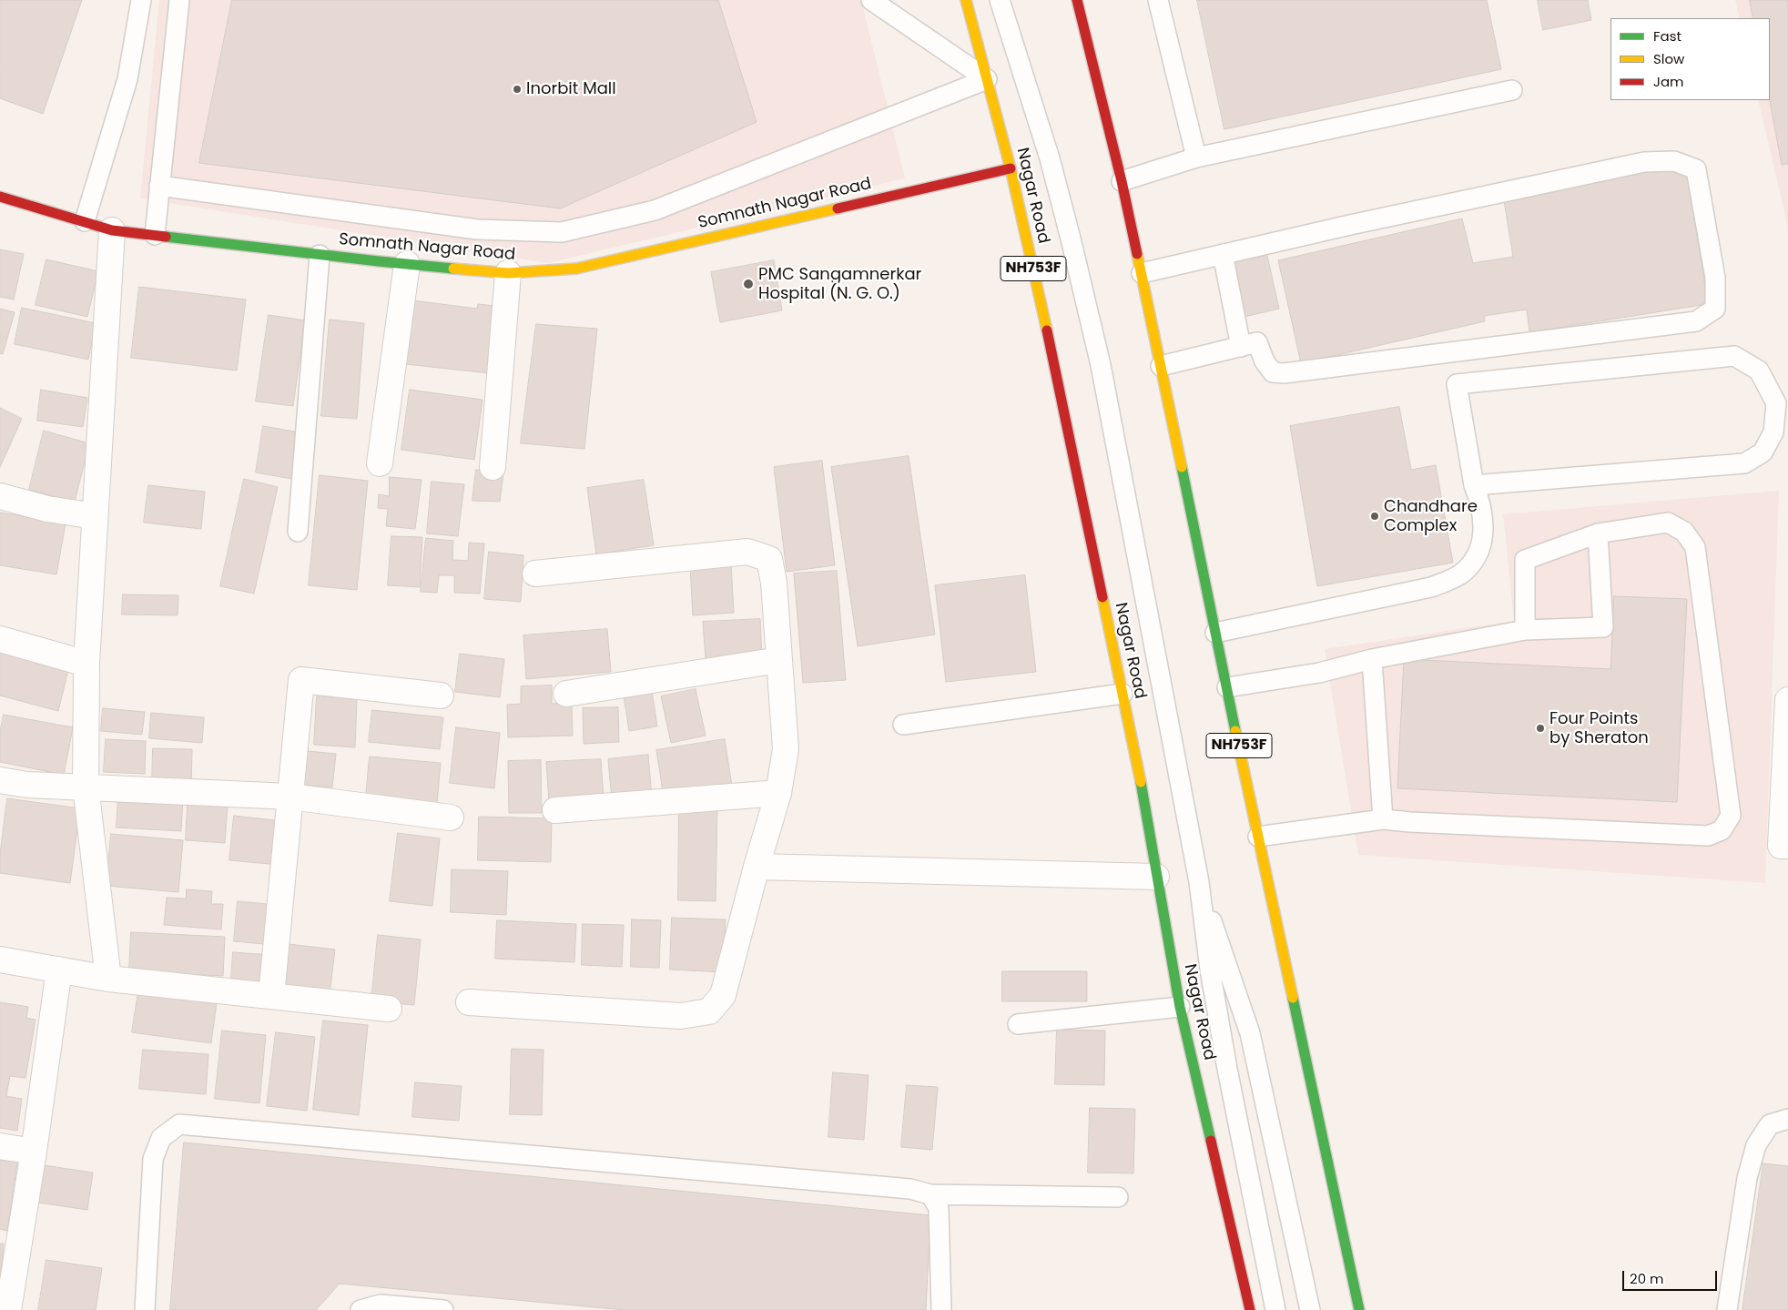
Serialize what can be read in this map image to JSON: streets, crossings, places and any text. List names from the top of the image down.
{
  "streets": {
    "main road": ["Nagar Road", "Somnath Nagar Road", "NH753F"]
  },
  "crossings": [
    ["Nagar Road", "Somnath Nagar Road"]
  ],
  "places": [
    "Inorbit Mall",
    "PMC Sangamnerkar Hospital (N. G. O.)",
    "Chandhare Complex",
    "Four Points by Sheraton"
  ],
  "legend": ["Fast", "Slow", "Jam"],
  "scale_bar": "20 m"
}
